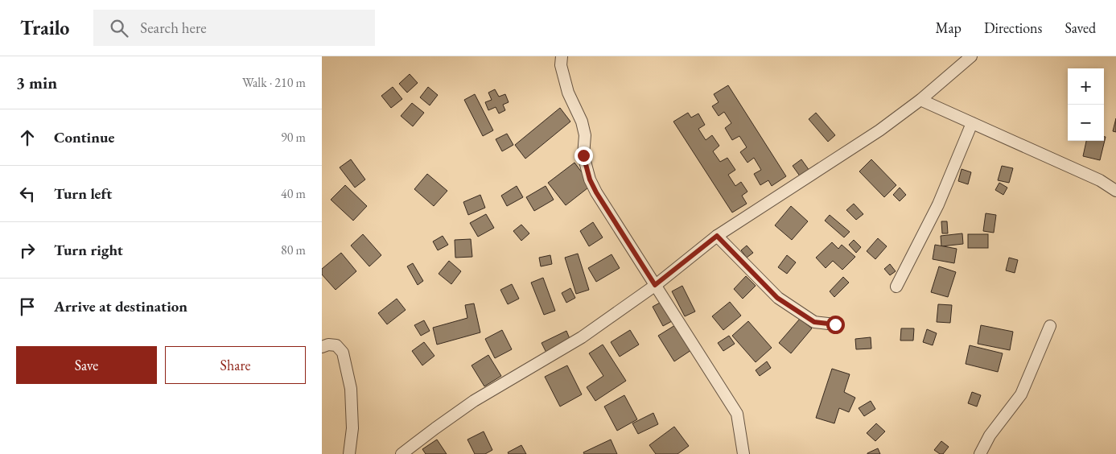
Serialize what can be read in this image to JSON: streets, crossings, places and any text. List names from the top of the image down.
{
  "page": {
    "header": "Trailo",
    "search": "Search here",
    "nav": ["Map", "Directions", "Saved"],
    "heading": ["3 min", "Walk · 210 m"],
    "map_buttons": ["+", "−"],
    "list": [
      ["Continue", "90 m"],
      ["Turn left", "40 m"],
      ["Turn right", "80 m"],
      "Arrive at destination"
    ],
    "buttons": ["Save", "Share"]
  }
}
